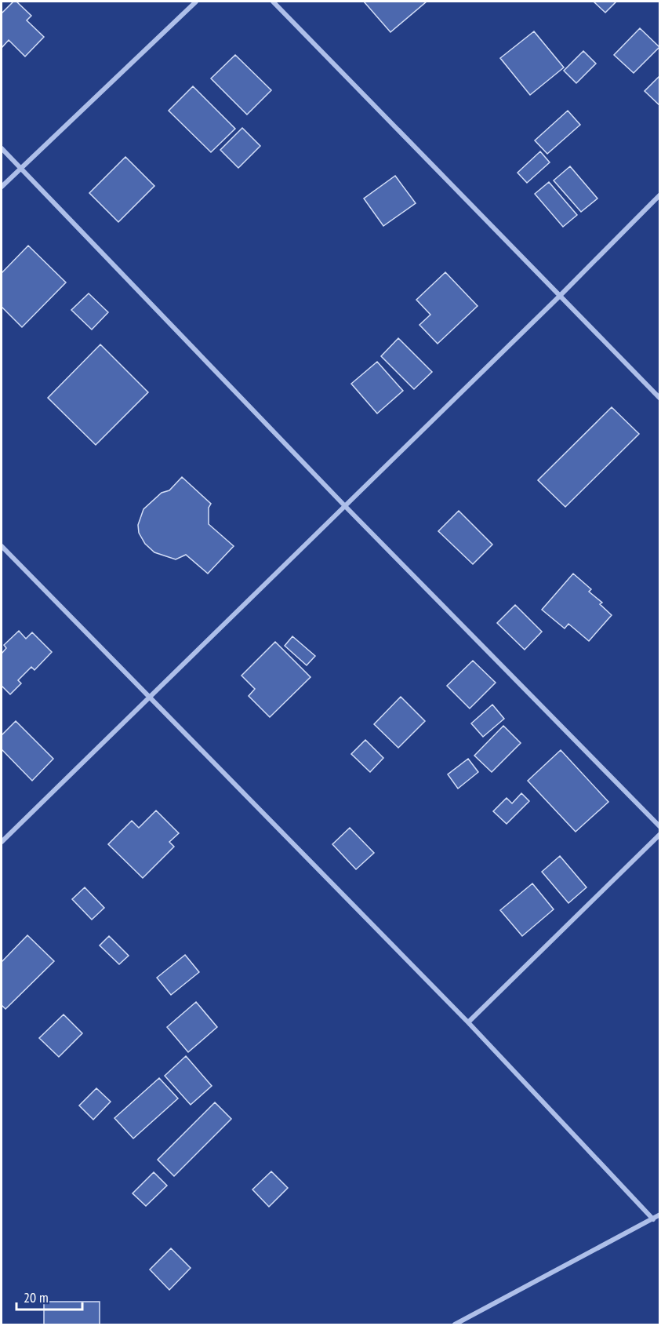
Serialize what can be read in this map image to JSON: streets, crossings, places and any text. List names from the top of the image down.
{
  "scale_bar": "20 m"
}
